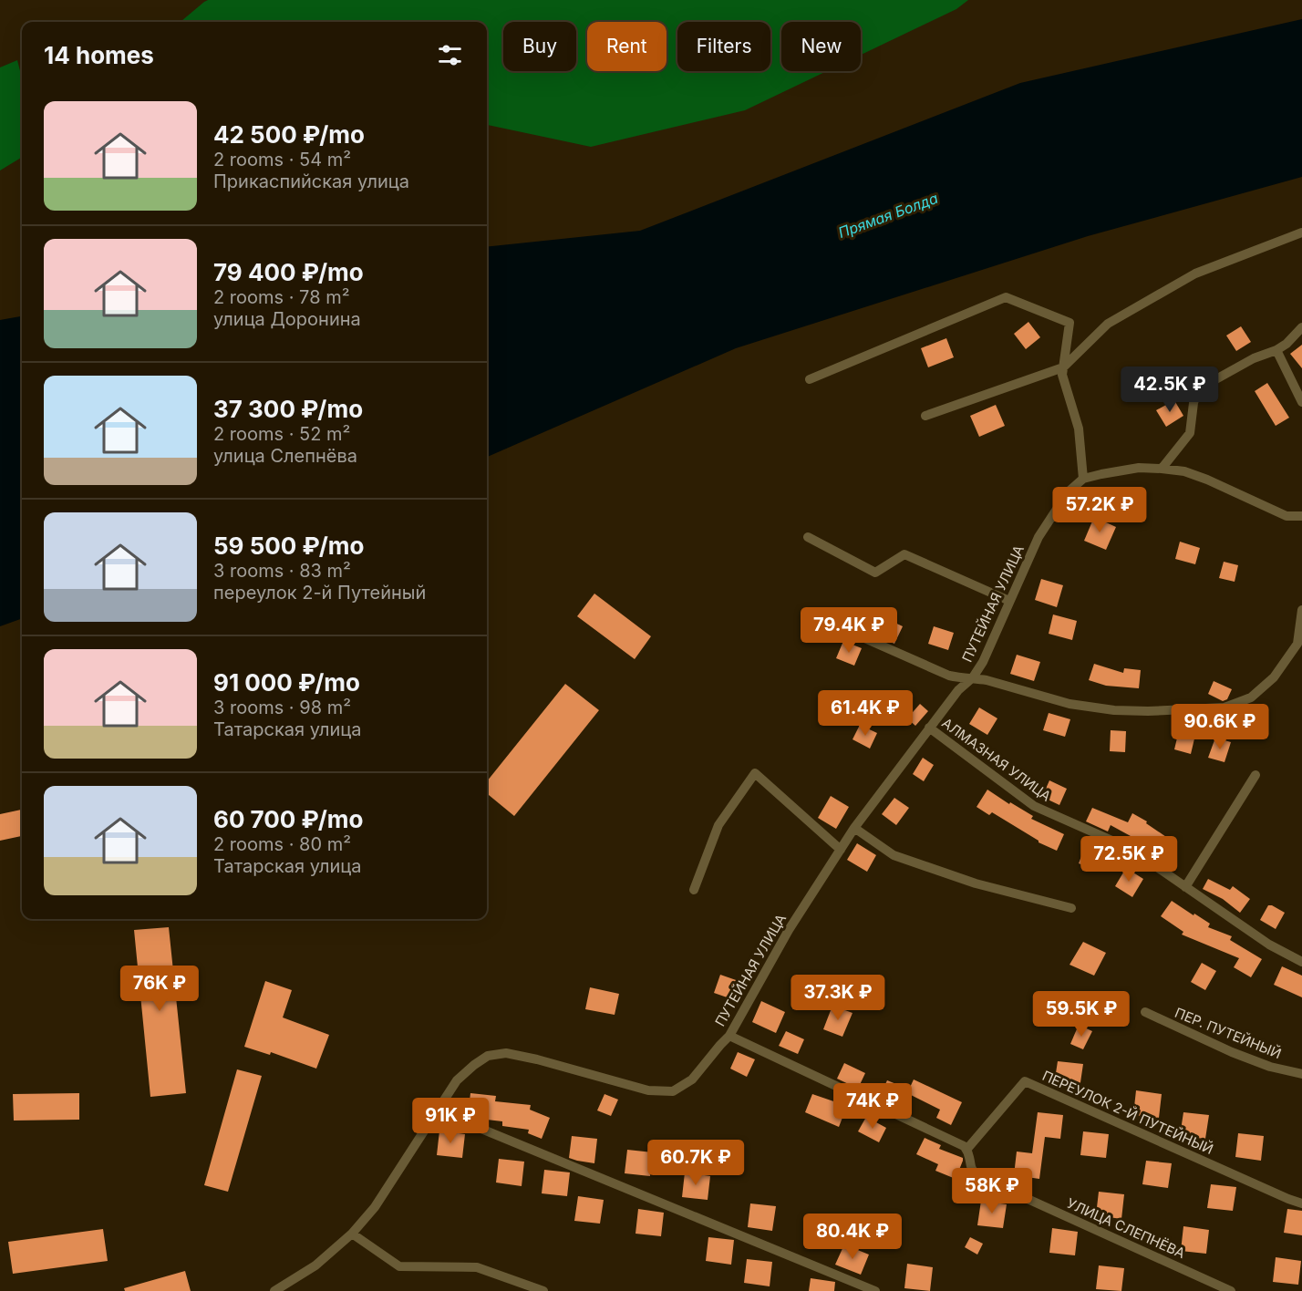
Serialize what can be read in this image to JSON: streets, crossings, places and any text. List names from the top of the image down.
{
  "streets": {
    "street": [
      "ПУТЕЙНАЯ УЛИЦА",
      "АЛМАЗНАЯ УЛИЦА",
      "ПЕР. ПУТЕЙНЫЙ",
      "ПЕРЕУЛОК 2-Й ПУТЕЙНЫЙ",
      "УЛИЦА СЛЕПНЁВА"
    ]
  },
  "crossings": [
    ["ПУТЕЙНАЯ УЛИЦА", "АЛМАЗНАЯ УЛИЦА"],
    ["ПЕРЕУЛОК 2-Й ПУТЕЙНЫЙ", "УЛИЦА СЛЕПНЁВА"]
  ],
  "water": ["Прямая Болда"],
  "page": {
    "chip": [
      "Buy",
      "Rent",
      "Filters",
      "New"
    ],
    "heading": "14 homes",
    "list": [
      {
        "name": "42 500 ₽/mo",
        "note": "2 rooms · 54 m² · Прикаспийская улица"
      },
      {
        "name": "79 400 ₽/mo",
        "note": "2 rooms · 78 m² · улица Доронина"
      },
      {
        "name": "37 300 ₽/mo",
        "note": "2 rooms · 52 m² · улица Слепнёва"
      },
      {
        "name": "59 500 ₽/mo",
        "note": "3 rooms · 83 m² · переулок 2-й Путейный"
      },
      {
        "name": "91 000 ₽/mo",
        "note": "3 rooms · 98 m² · Татарская улица"
      },
      {
        "name": "60 700 ₽/mo",
        "note": "2 rooms · 80 m² · Татарская улица"
      }
    ],
    "price": [
      "42.5K ₽",
      "57.2K ₽",
      "79.4K ₽",
      "61.4K ₽",
      "90.6K ₽",
      "72.5K ₽",
      "76K ₽",
      "37.3K ₽",
      "59.5K ₽",
      "74K ₽",
      "91K ₽",
      "60.7K ₽",
      "58K ₽",
      "80.4K ₽"
    ]
  }
}
